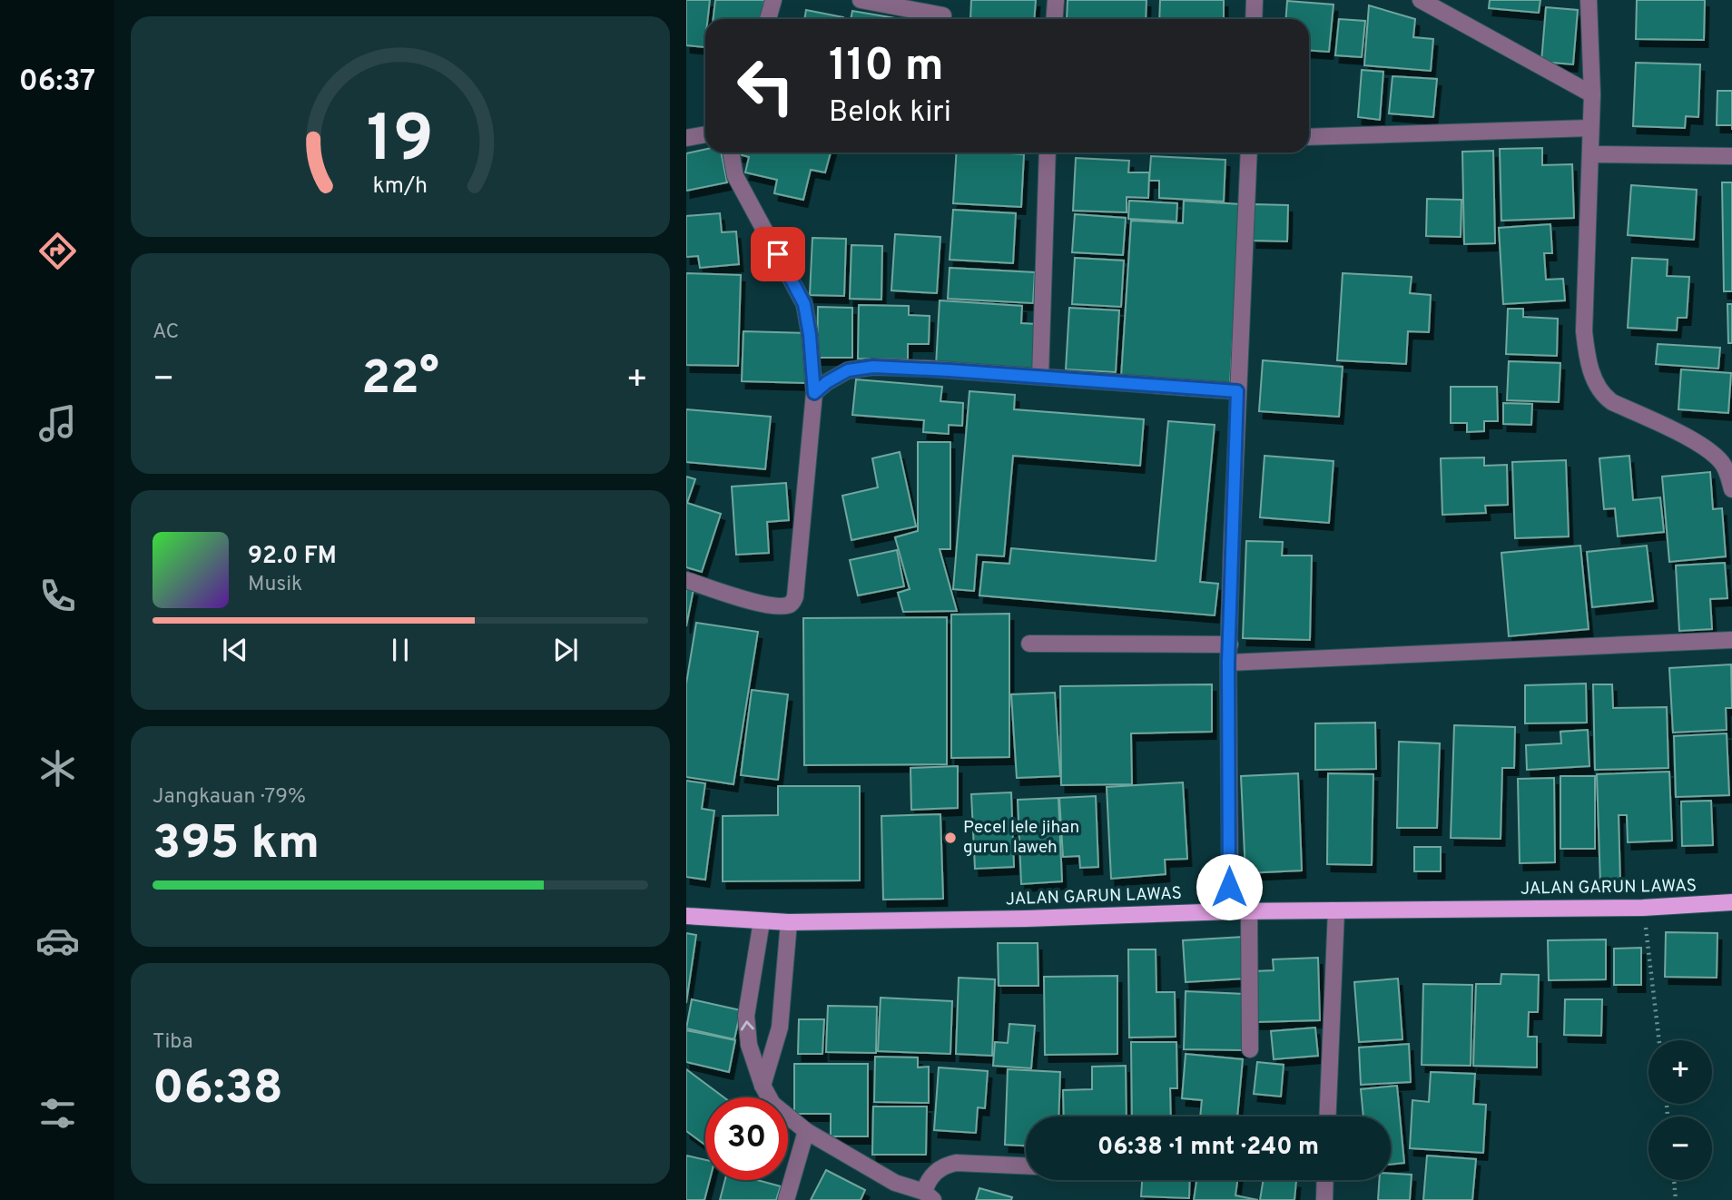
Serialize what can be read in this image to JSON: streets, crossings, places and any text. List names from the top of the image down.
{
  "streets": {
    "main road": ["JALAN GARUN LAWAS"]
  },
  "places": ["Pecel lele jihan gurun laweh"],
  "page": {
    "tabs": "06:37",
    "turn": ["110 m", "Belok kiri"],
    "tile": [
      "AC",
      ["Jangkauan · 79%", "395 km"],
      ["Tiba", "06:38"]
    ],
    "heat": ["−", "22°", "+"],
    "song": ["92.0 FM", "Musik"],
    "map_buttons": ["+", "−"],
    "limit": "30",
    "trip": "06:38 · 1 mnt · 240 m",
    "gauge": ["19", "km/h"]
  }
}
